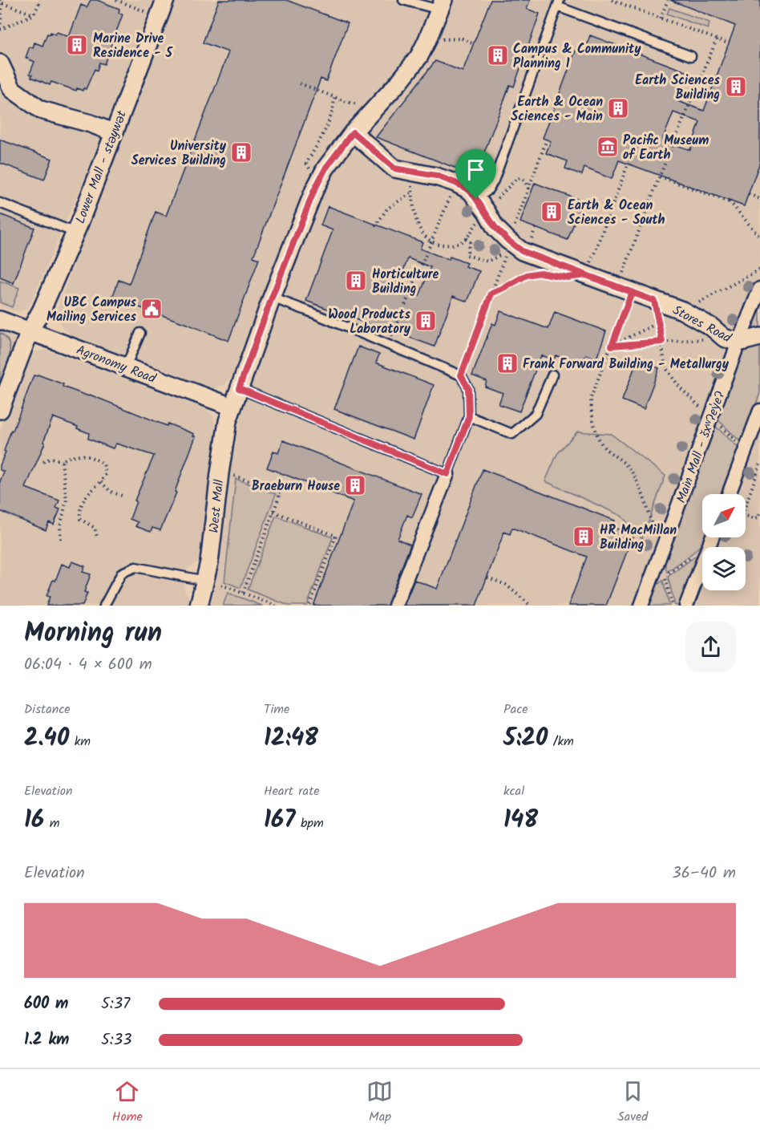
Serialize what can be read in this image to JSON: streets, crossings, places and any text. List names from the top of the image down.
{
  "streets": {
    "street": [
      "Lower Mall - stəywət",
      "Stores Road",
      "Agronomy Road",
      "Main Mall - šxʷʔey̓eʔ",
      "West Mall"
    ]
  },
  "crossings": [
    ["Lower Mall - stəywət", "Agronomy Road"],
    ["Stores Road", "Main Mall - šxʷʔey̓eʔ"],
    ["Stores Road", "West Mall"],
    ["Agronomy Road", "West Mall"]
  ],
  "places": {
    "building": [
      "Marine Drive Residence - 5",
      "Campus & Community Planning 1",
      "Earth Sciences Building",
      "Earth & Ocean Sciences - Main",
      "University Services Building",
      "Earth & Ocean Sciences - South",
      "Horticulture Building",
      "Wood Products Laboratory",
      "Frank Forward Building - Metallurgy",
      "Braeburn House",
      "HR MacMillan Building"
    ],
    "museum": ["Pacific Museum of Earth"],
    "public building": ["UBC Campus Mailing Services"]
  },
  "north": "top right",
  "page": {
    "heading": ["Morning run", "06:04 · 4 × 600 m"],
    "stats": [
      ["Distance", "2.40 km"],
      ["Time", "12:48"],
      ["Pace", "5:20 /km"],
      ["Elevation", "16 m"],
      ["Heart rate", "167 bpm"],
      ["kcal", "148"]
    ],
    "chart": ["Elevation", "36–40 m"],
    "list": [
      {
        "name": "600 m",
        "note": "5:37"
      },
      {
        "name": "1.2 km",
        "note": "5:33"
      }
    ],
    "tabs": ["Home", "Map", "Saved"]
  }
}
